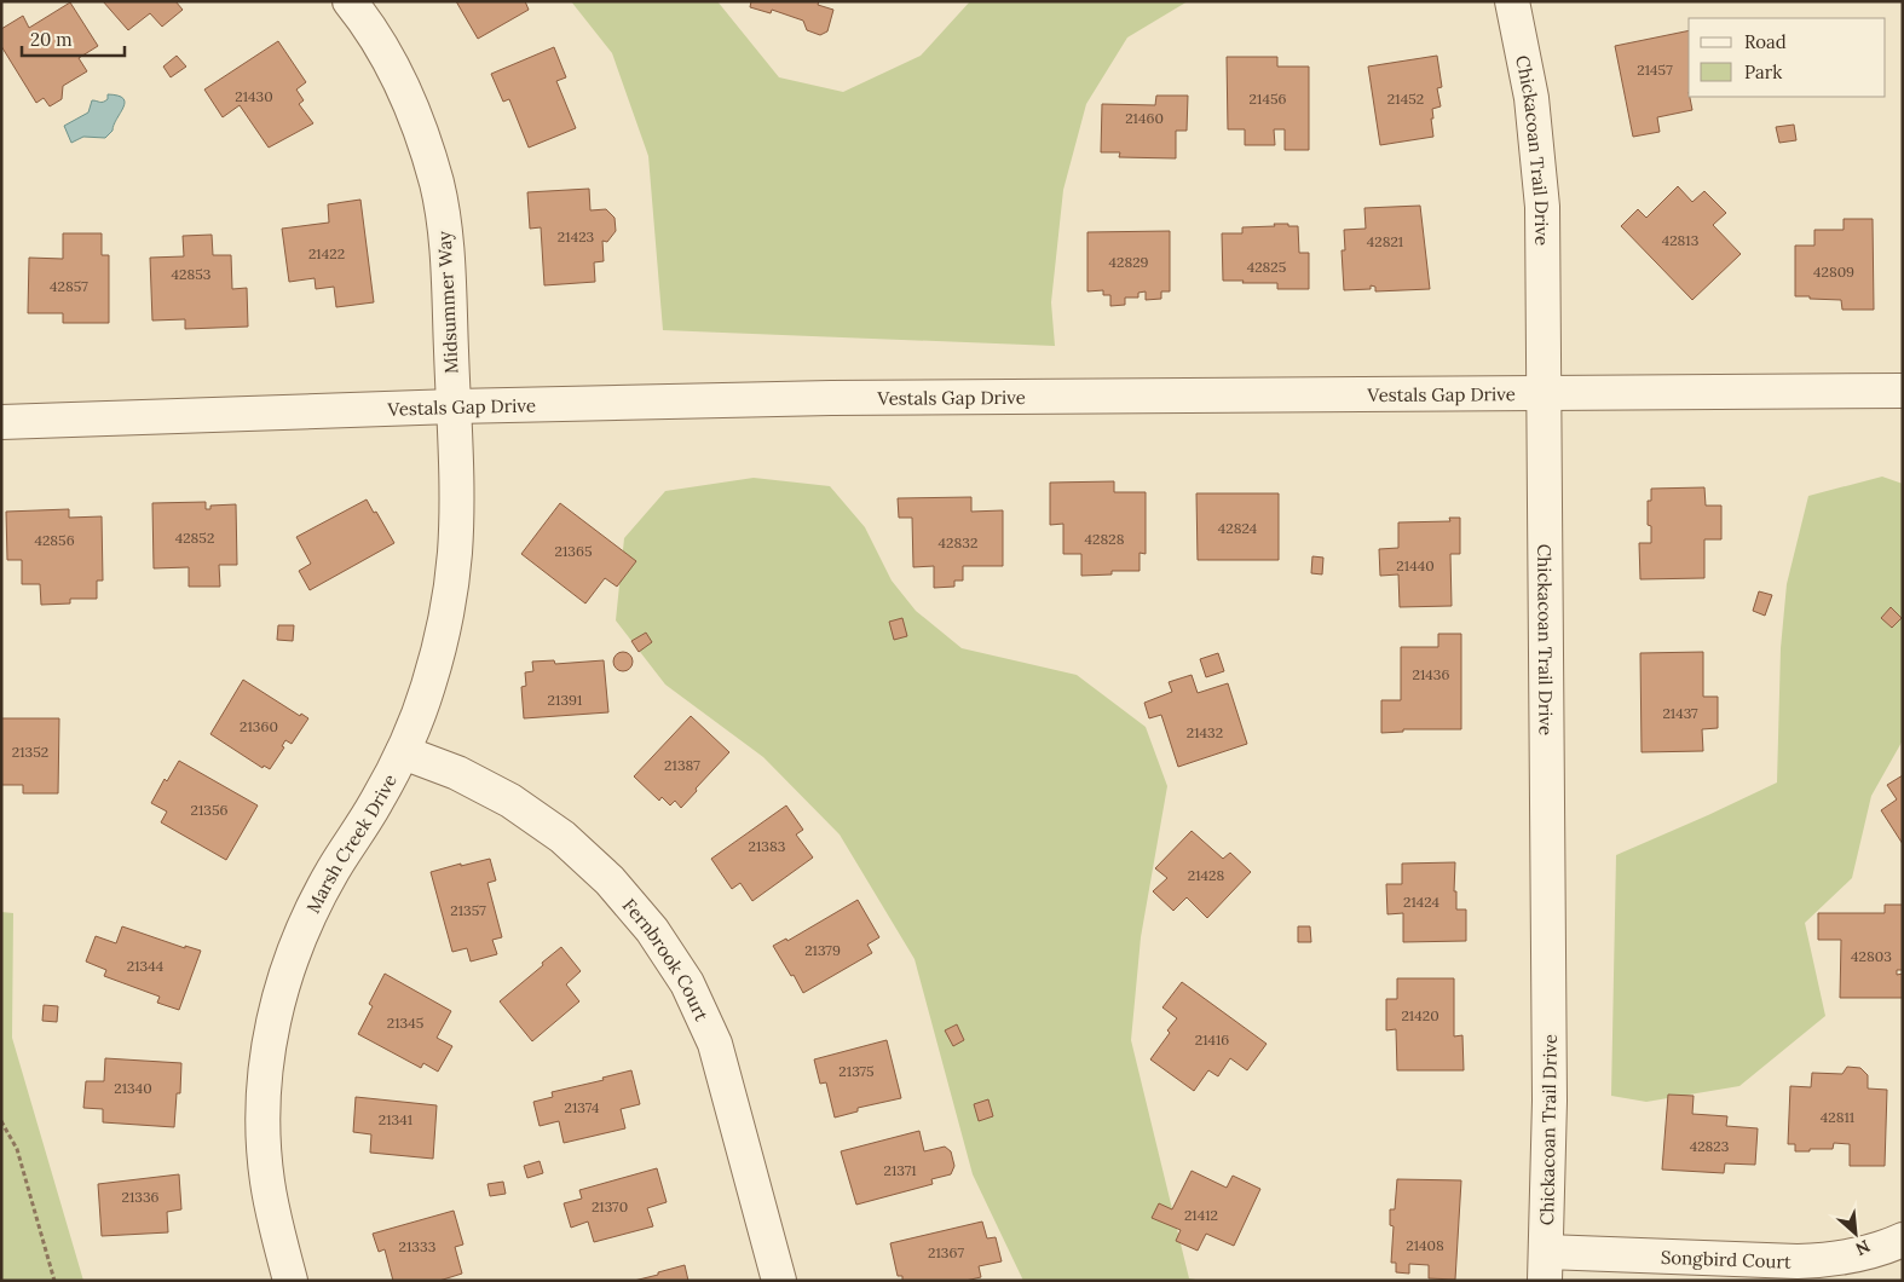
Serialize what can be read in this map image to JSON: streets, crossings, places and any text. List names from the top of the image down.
{
  "streets": {
    "street": [
      "Chickacoan Trail Drive",
      "Midsummer Way",
      "Vestals Gap Drive",
      "Marsh Creek Drive",
      "Fernbrook Court",
      "Songbird Court"
    ]
  },
  "crossings": [
    ["Chickacoan Trail Drive", "Vestals Gap Drive"],
    ["Chickacoan Trail Drive", "Songbird Court"],
    ["Midsummer Way", "Vestals Gap Drive"],
    ["Midsummer Way", "Marsh Creek Drive"],
    ["Vestals Gap Drive", "Marsh Creek Drive"],
    ["Marsh Creek Drive", "Fernbrook Court"]
  ],
  "house_numbers": [
    "21457",
    "21430",
    "21456",
    "21452",
    "21460",
    "21423",
    "42813",
    "42821",
    "21422",
    "42829",
    "42825",
    "42809",
    "42853",
    "42857",
    "42824",
    "42852",
    "42828",
    "42856",
    "42832",
    "21365",
    "21440",
    "21436",
    "21391",
    "21437",
    "21360",
    "21432",
    "21352",
    "21387",
    "21356",
    "21383",
    "21428",
    "21424",
    "21357",
    "21379",
    "42803",
    "21344",
    "21420",
    "21345",
    "21416",
    "21375",
    "21340",
    "21374",
    "42811",
    "21341",
    "42823",
    "21371",
    "21336",
    "21370",
    "21412",
    "21408",
    "21333",
    "21367"
  ],
  "legend": ["Road", "Park"],
  "scale_bar": "20 m",
  "north": "bottom right"
}
